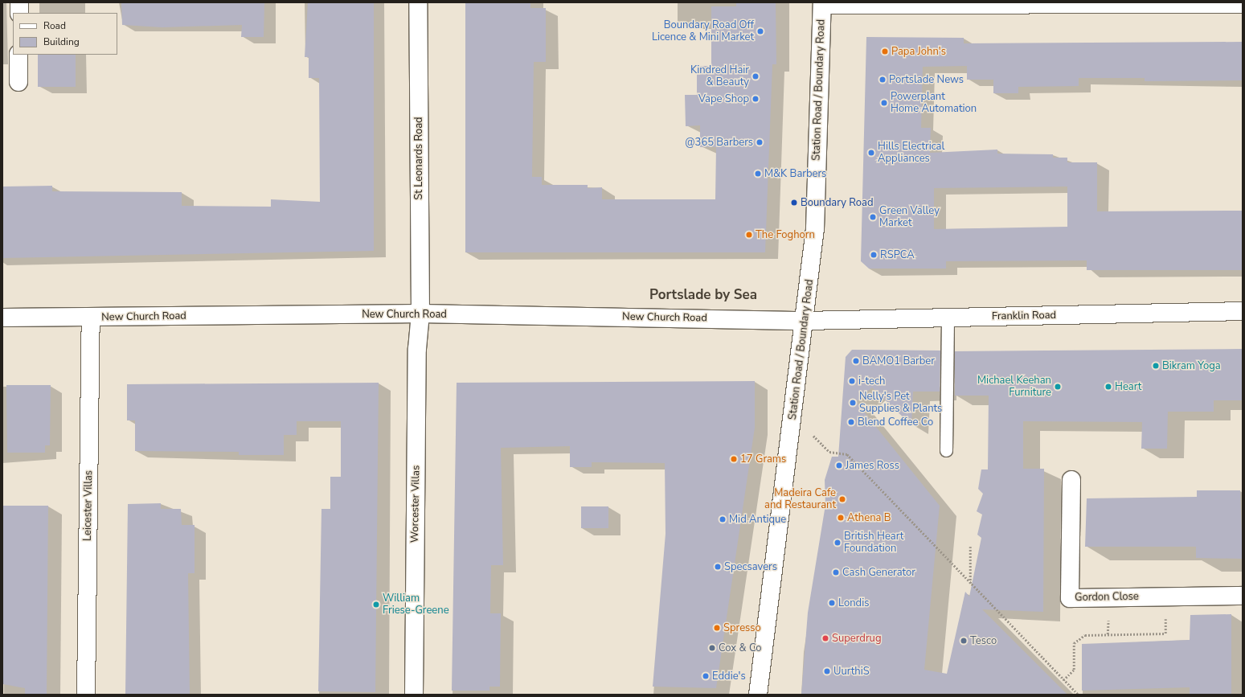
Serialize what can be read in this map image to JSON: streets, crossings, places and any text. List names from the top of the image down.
{
  "streets": {
    "street": [
      "Station Road / Boundary Road",
      "St Leonards Road",
      "New Church Road",
      "Franklin Road",
      "Worcester Villas",
      "Leicester Villas",
      "Gordon Close"
    ]
  },
  "crossings": [
    ["Station Road / Boundary Road", "New Church Road"],
    ["Station Road / Boundary Road", "Franklin Road"],
    ["St Leonards Road", "New Church Road"],
    ["St Leonards Road", "Worcester Villas"],
    ["New Church Road", "Franklin Road"],
    ["New Church Road", "Worcester Villas"],
    ["New Church Road", "Leicester Villas"]
  ],
  "districts": ["Portslade by Sea"],
  "places": [
    "Boundary Road Off Licence & Mini Market",
    "Papa John's",
    "Kindred Hair & Beauty",
    "Portslade News",
    "Vape Shop",
    "Powerplant Home Automation",
    "@365 Barbers",
    "Hills Electrical Appliances",
    "M&K Barbers",
    "Boundary Road",
    "Green Valley Market",
    "The Foghorn",
    "RSPCA",
    "BAMO1 Barber",
    "Bikram Yoga",
    "i-tech",
    "Michael Keehan Furniture",
    "Heart",
    "Nelly's Pet Supplies & Plants",
    "Blend Coffee Co",
    "17 Grams",
    "James Ross",
    "Madeira Cafe and Restaurant",
    "Athena B",
    "Mid Antique",
    "British Heart Foundation",
    "Specsavers",
    "Cash Generator",
    "Londis",
    "William Friese-Greene",
    "Spresso",
    "Superdrug",
    "Tesco",
    "Cox & Co",
    "UurthiS",
    "Eddie's"
  ],
  "legend": ["Road", "Building"]
}
